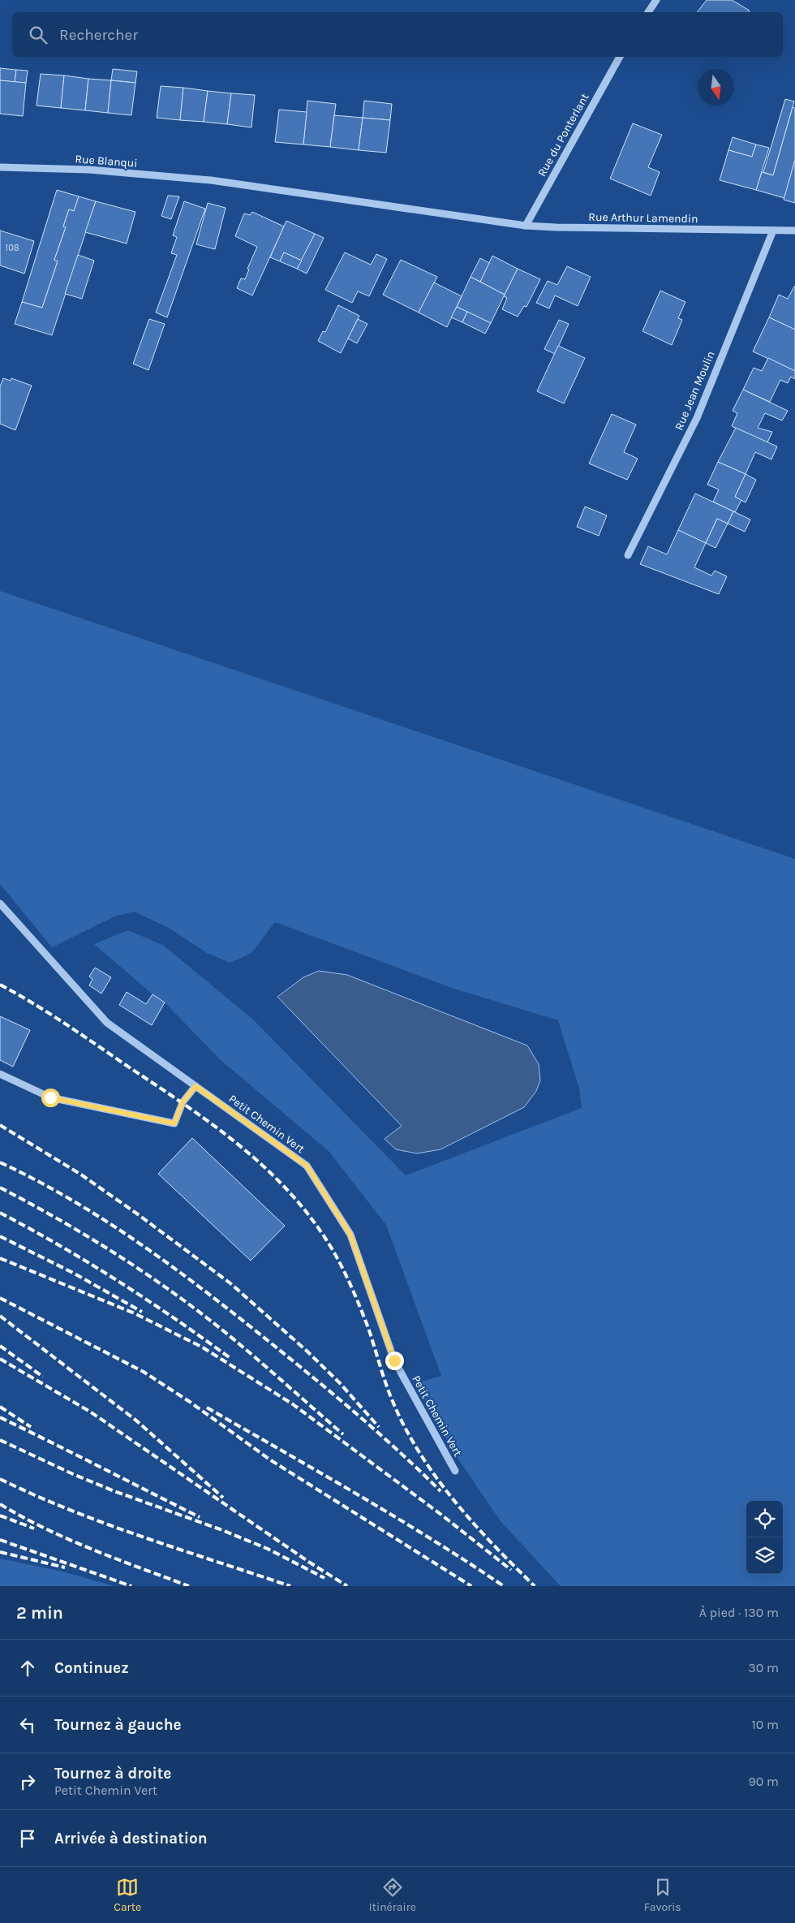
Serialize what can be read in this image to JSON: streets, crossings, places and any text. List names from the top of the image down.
{
  "streets": {
    "street": [
      "Rue du Ponterlant",
      "Rue Blanqui",
      "Rue Arthur Lamendin",
      "Rue Jean Moulin",
      "Petit Chemin Vert"
    ]
  },
  "crossings": [
    ["Rue du Ponterlant", "Rue Arthur Lamendin"],
    ["Rue Blanqui", "Rue Arthur Lamendin"],
    ["Rue Arthur Lamendin", "Rue Jean Moulin"]
  ],
  "house_numbers": ["108"],
  "north": "bottom",
  "page": {
    "search": "Rechercher",
    "heading": ["2 min", "À pied · 130 m"],
    "list": [
      ["Continuez", "30 m"],
      ["Tournez à gauche", "10 m"],
      ["Tournez à droite", "Petit Chemin Vert", "90 m"],
      "Arrivée à destination"
    ],
    "nav": ["Carte", "Itinéraire", "Favoris"]
  }
}
